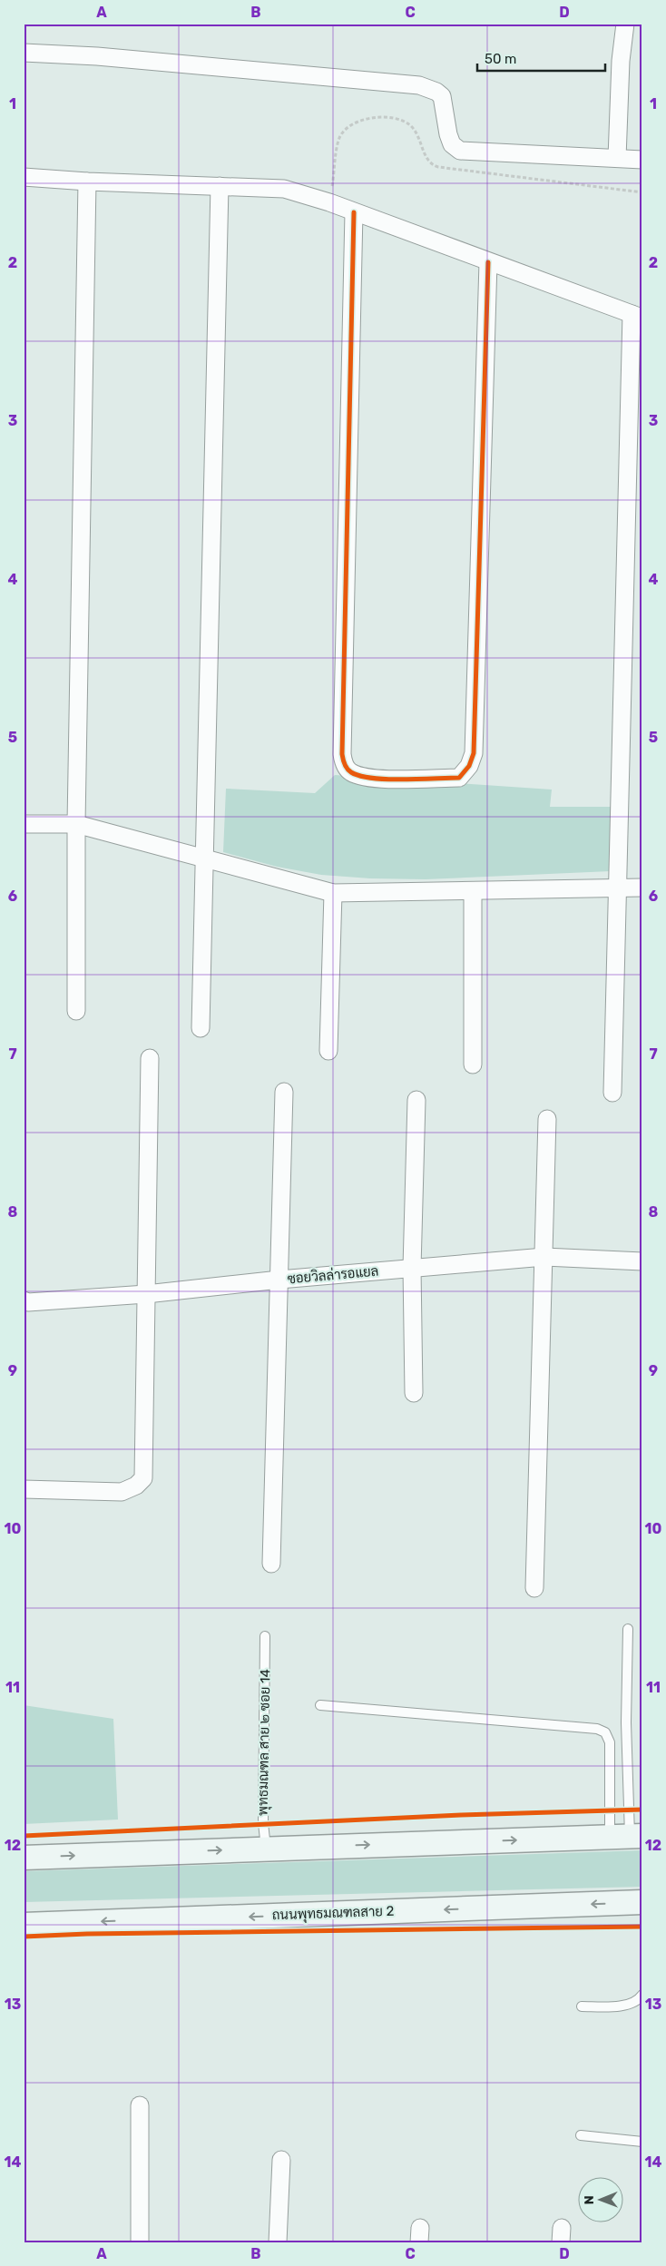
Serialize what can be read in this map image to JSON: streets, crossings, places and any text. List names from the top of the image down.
{
  "streets": {
    "main road": ["ถนนพุทธมณฑลสาย 2"],
    "street": ["ซอยวิลล่ารอแยล"],
    "lane": ["พุทธมณฑล สาย ๒ ซอย 14"]
  },
  "scale_bar": "50 m",
  "north": "left",
  "grid": {
    "columns": [
      "A",
      "B",
      "C",
      "D"
    ],
    "rows": [
      "1",
      "2",
      "3",
      "4",
      "5",
      "6",
      "7",
      "8",
      "9",
      "10",
      "11",
      "12",
      "13",
      "14"
    ]
  }
}
